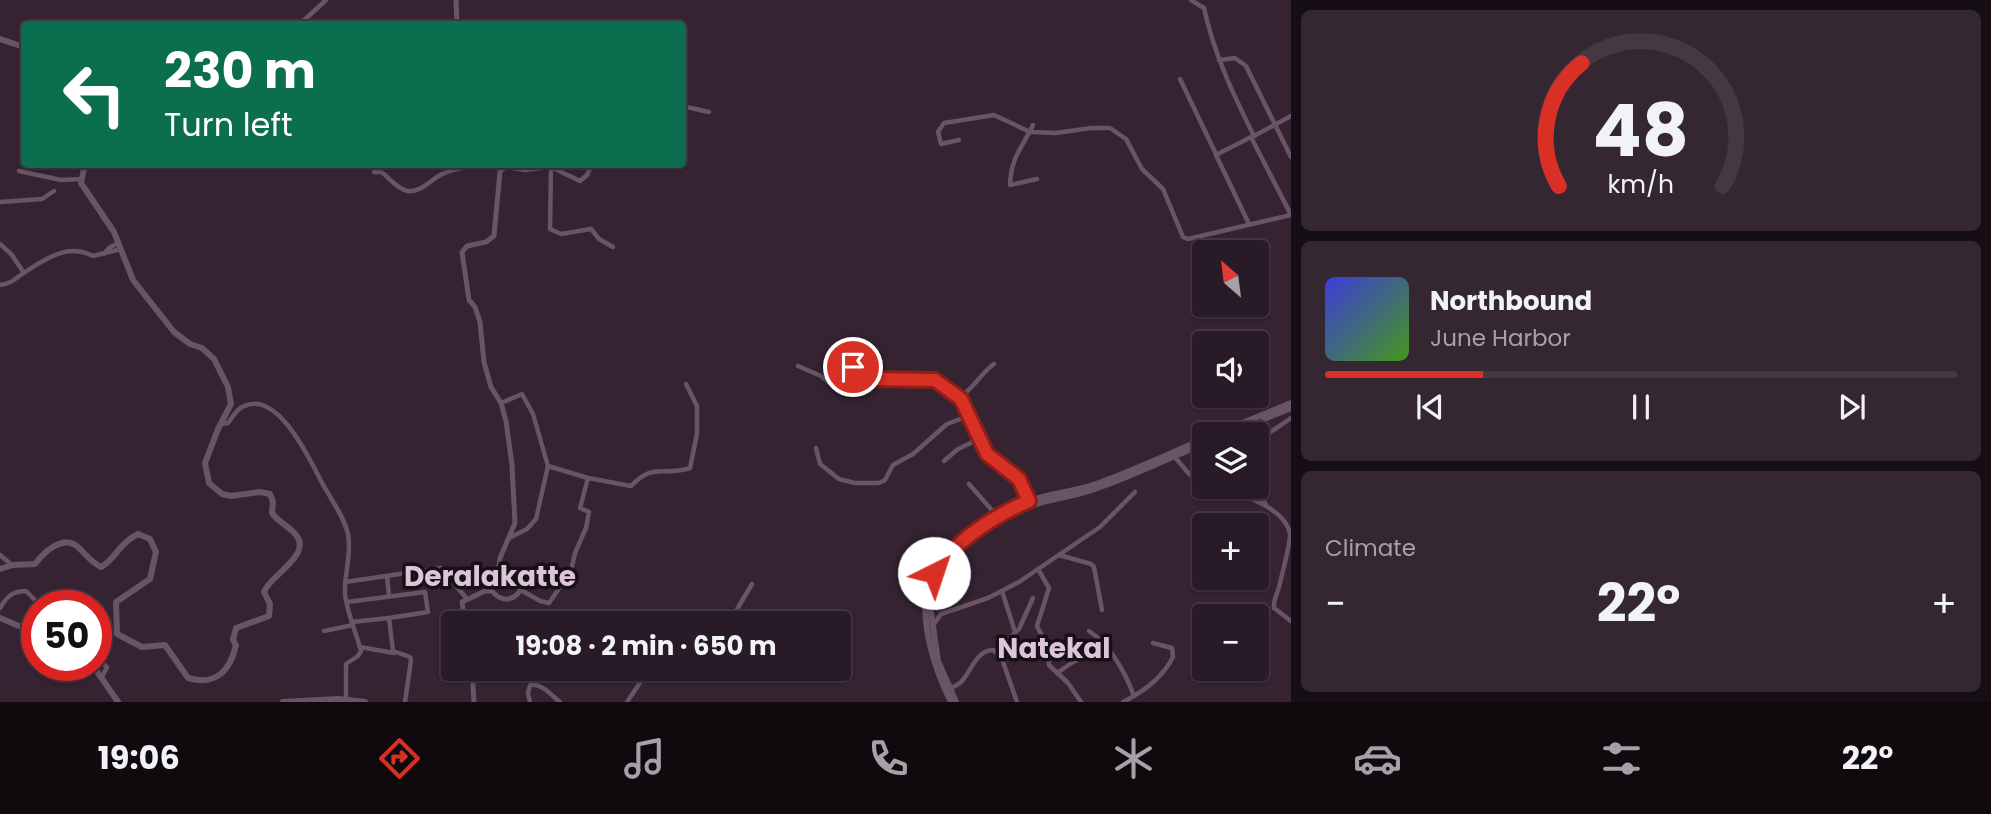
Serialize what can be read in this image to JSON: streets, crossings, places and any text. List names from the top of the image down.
{
  "districts": ["Deralakatte", "Natekal"],
  "north": "top left",
  "page": {
    "turn": ["230 m", "Turn left"],
    "map_buttons": ["+", "−"],
    "song": ["Northbound", "June Harbor"],
    "tile": "Climate",
    "heat": ["−", "22°", "+"],
    "limit": "50",
    "trip": "19:08 · 2 min · 650 m",
    "tabs": ["19:06", "22°"],
    "gauge": ["48", "km/h"]
  }
}
